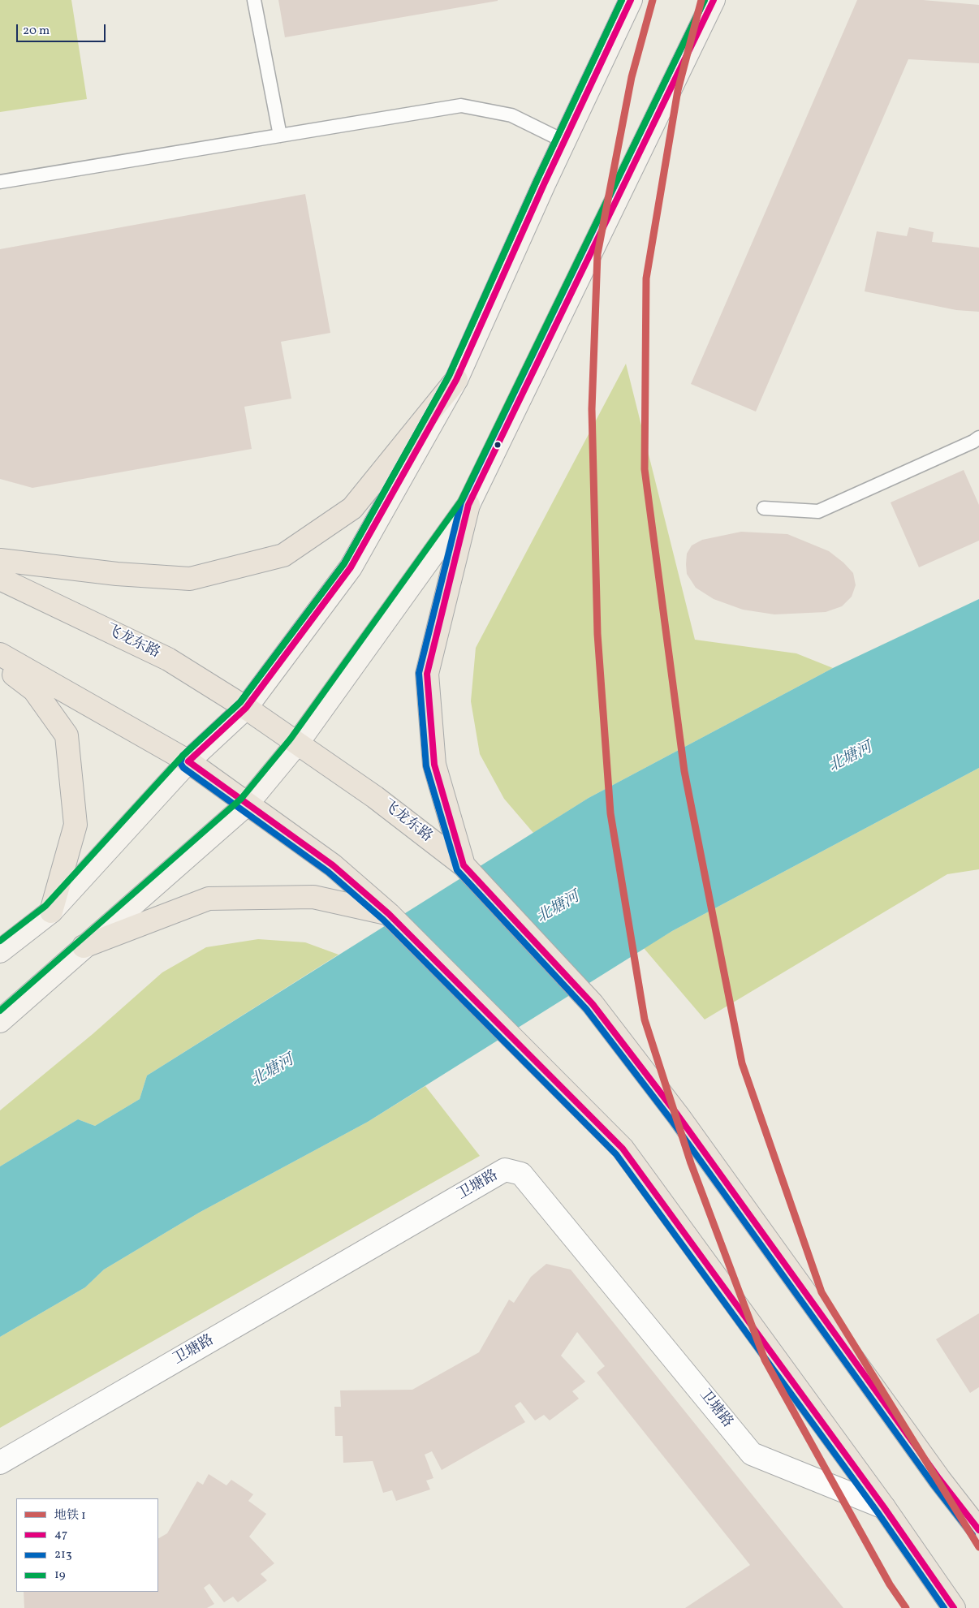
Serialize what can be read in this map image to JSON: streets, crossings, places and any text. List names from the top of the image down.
{
  "streets": {
    "main road": ["飞龙东路"],
    "street": ["卫塘路"]
  },
  "water": ["北塘河"],
  "lines": [
    "metro line 1",
    "transit line 47",
    "transit line 213",
    "transit line 19"
  ],
  "legend": [
    "地铁 1",
    "47",
    "213",
    "19"
  ],
  "scale_bar": "20 m"
}
